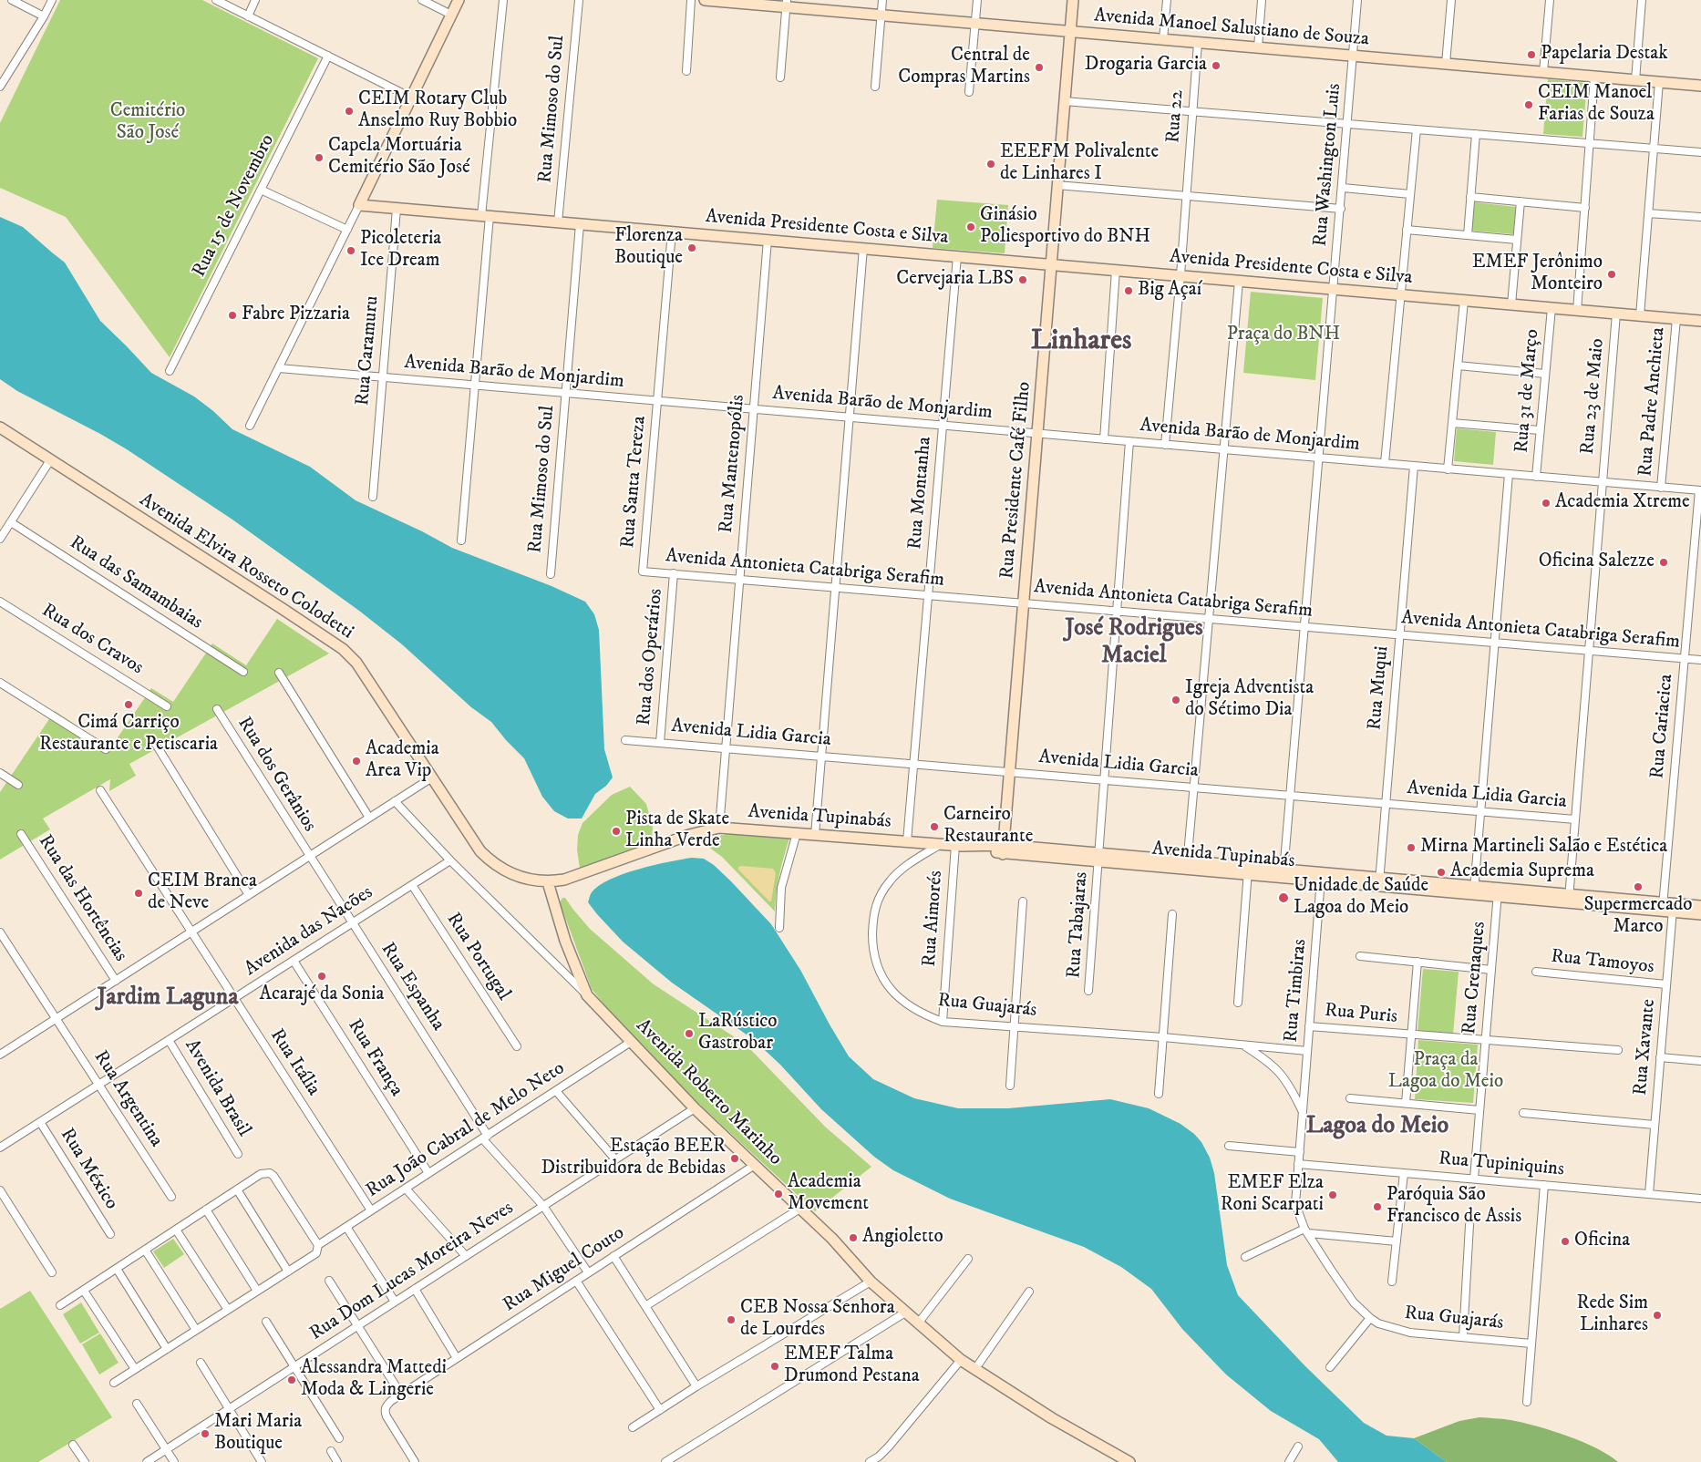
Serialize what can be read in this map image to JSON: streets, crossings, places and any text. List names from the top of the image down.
{
  "streets": {
    "main road": [
      "Avenida Manoel Salustiano de Souza",
      "Avenida Presidente Costa e Silva",
      "Rua Presidente Café Filho",
      "Avenida Elvira Rosseto Colodetti",
      "Avenida Tupinabás",
      "Avenida Roberto Marinho"
    ],
    "street": [
      "Rua Mimoso do Sul",
      "Rua 22",
      "Rua Washington Luis",
      "Rua 15 de Novembro",
      "Rua Caramuru",
      "Avenida Barão de Monjardim",
      "Rua 31 de Março",
      "Rua 23 de Maio",
      "Rua Padre Anchieta",
      "Rua Mantenopólis",
      "Rua Santa Tereza",
      "Rua Montanha",
      "Avenida Antonieta Catabriga Serafim",
      "Rua das Samambaias",
      "Rua dos Cravos",
      "Rua dos Operários",
      "Rua Muqui",
      "Rua Cariacica",
      "Avenida Lidia Garcia",
      "Rua dos Gerânios",
      "Rua das Hortências",
      "Rua Aimorés",
      "Rua Tabajaras",
      "Avenida das Nacões",
      "Rua Portugal",
      "Rua Tamoyos",
      "Rua Crenaques",
      "Rua Espanha",
      "Rua Timbiras",
      "Rua Guajarás",
      "Rua Puris",
      "Rua Xavante",
      "Rua França",
      "Rua Itália",
      "Avenida Brasil",
      "Rua Argentina",
      "Rua João Cabral de Melo Neto",
      "Rua Tupiniquins",
      "Rua México",
      "Rua Miguel Couto",
      "Rua Dom Lucas Moreira Neves"
    ]
  },
  "crossings": [
    ["Avenida Manoel Salustiano de Souza", "Rua 22"],
    ["Avenida Manoel Salustiano de Souza", "Rua Washington Luis"],
    ["Avenida Manoel Salustiano de Souza", "Rua Presidente Café Filho"],
    ["Rua Mimoso do Sul", "Avenida Presidente Costa e Silva"],
    ["Rua Mimoso do Sul", "Avenida Barão de Monjardim"],
    ["Rua 22", "Avenida Presidente Costa e Silva"],
    ["Rua 22", "Avenida Barão de Monjardim"],
    ["Rua Washington Luis", "Avenida Presidente Costa e Silva"],
    ["Rua Washington Luis", "Avenida Barão de Monjardim"],
    ["Rua Washington Luis", "Avenida Antonieta Catabriga Serafim"],
    ["Rua Washington Luis", "Avenida Lidia Garcia"],
    ["Rua Washington Luis", "Avenida Tupinabás"],
    ["Avenida Presidente Costa e Silva", "Rua Caramuru"],
    ["Avenida Presidente Costa e Silva", "Rua 31 de Março"],
    ["Avenida Presidente Costa e Silva", "Rua 23 de Maio"],
    ["Avenida Presidente Costa e Silva", "Rua Padre Anchieta"],
    ["Avenida Presidente Costa e Silva", "Rua Mantenopólis"],
    ["Avenida Presidente Costa e Silva", "Rua Presidente Café Filho"],
    ["Avenida Presidente Costa e Silva", "Rua Santa Tereza"],
    ["Avenida Presidente Costa e Silva", "Rua Montanha"],
    ["Rua Caramuru", "Avenida Barão de Monjardim"],
    ["Avenida Barão de Monjardim", "Rua 31 de Março"],
    ["Avenida Barão de Monjardim", "Rua 23 de Maio"],
    ["Avenida Barão de Monjardim", "Rua Padre Anchieta"],
    ["Avenida Barão de Monjardim", "Rua Mantenopólis"],
    ["Avenida Barão de Monjardim", "Rua Presidente Café Filho"],
    ["Avenida Barão de Monjardim", "Rua Santa Tereza"],
    ["Avenida Barão de Monjardim", "Rua Montanha"],
    ["Avenida Barão de Monjardim", "Rua Muqui"],
    ["Avenida Barão de Monjardim", "Rua Cariacica"],
    ["Avenida Barão de Monjardim", "Rua Tabajaras"],
    ["Rua 23 de Maio", "Avenida Antonieta Catabriga Serafim"],
    ["Rua 23 de Maio", "Avenida Lidia Garcia"],
    ["Rua 23 de Maio", "Avenida Tupinabás"],
    ["Rua Mantenopólis", "Avenida Antonieta Catabriga Serafim"],
    ["Rua Mantenopólis", "Avenida Lidia Garcia"],
    ["Rua Mantenopólis", "Avenida Tupinabás"],
    ["Rua Presidente Café Filho", "Avenida Antonieta Catabriga Serafim"],
    ["Rua Presidente Café Filho", "Avenida Lidia Garcia"],
    ["Rua Presidente Café Filho", "Avenida Tupinabás"],
    ["Rua Santa Tereza", "Avenida Antonieta Catabriga Serafim"],
    ["Rua Montanha", "Avenida Antonieta Catabriga Serafim"],
    ["Rua Montanha", "Avenida Lidia Garcia"],
    ["Rua Montanha", "Avenida Tupinabás"],
    ["Avenida Elvira Rosseto Colodetti", "Avenida Tupinabás"],
    ["Avenida Antonieta Catabriga Serafim", "Rua dos Operários"],
    ["Avenida Antonieta Catabriga Serafim", "Rua Muqui"],
    ["Avenida Antonieta Catabriga Serafim", "Rua Cariacica"],
    ["Avenida Antonieta Catabriga Serafim", "Rua Tabajaras"],
    ["Rua dos Operários", "Avenida Lidia Garcia"],
    ["Rua Muqui", "Avenida Lidia Garcia"],
    ["Rua Muqui", "Avenida Tupinabás"],
    ["Rua Cariacica", "Avenida Tupinabás"],
    ["Rua Cariacica", "Rua Xavante"],
    ["Avenida Lidia Garcia", "Rua Tabajaras"],
    ["Rua dos Gerânios", "Rua Espanha"],
    ["Avenida Tupinabás", "Rua Aimorés"],
    ["Avenida Tupinabás", "Rua Tabajaras"],
    ["Avenida Tupinabás", "Rua Crenaques"],
    ["Avenida Tupinabás", "Rua Timbiras"],
    ["Avenida Tupinabás", "Rua Guajarás"],
    ["Avenida Tupinabás", "Rua Xavante"],
    ["Rua Aimorés", "Rua Guajarás"],
    ["Avenida das Nacões", "Rua Portugal"],
    ["Avenida das Nacões", "Rua Espanha"],
    ["Avenida das Nacões", "Rua França"],
    ["Avenida das Nacões", "Rua Itália"],
    ["Avenida das Nacões", "Avenida Brasil"],
    ["Avenida das Nacões", "Avenida Roberto Marinho"],
    ["Avenida das Nacões", "Rua Argentina"],
    ["Avenida das Nacões", "Rua México"],
    ["Rua Tamoyos", "Rua Xavante"],
    ["Rua Crenaques", "Rua Puris"],
    ["Rua Crenaques", "Rua Tupiniquins"],
    ["Rua Espanha", "Rua João Cabral de Melo Neto"],
    ["Rua Espanha", "Rua Miguel Couto"],
    ["Rua Espanha", "Rua Dom Lucas Moreira Neves"],
    ["Rua Timbiras", "Rua Guajarás"],
    ["Rua Timbiras", "Rua Puris"],
    ["Rua Guajarás", "Rua Tupiniquins"],
    ["Rua Xavante", "Rua Tupiniquins"],
    ["Rua França", "Rua João Cabral de Melo Neto"],
    ["Rua Itália", "Rua João Cabral de Melo Neto"],
    ["Avenida Roberto Marinho", "Rua João Cabral de Melo Neto"],
    ["Avenida Roberto Marinho", "Rua Miguel Couto"],
    ["Avenida Roberto Marinho", "Rua Dom Lucas Moreira Neves"]
  ],
  "districts": [
    "Linhares",
    "José Rodrigues Maciel",
    "Jardim Laguna",
    "Lagoa do Meio"
  ],
  "parks": ["Cemitério São José", "Praça do BNH", "Praça da Lagoa do Meio"],
  "places": [
    "Papelaria Destak",
    "Drogaria Garcia",
    "Central de Compras Martins",
    "CEIM Manoel Farias de Souza",
    "CEIM Rotary Club Anselmo Ruy Bobbio",
    "Capela Mortuária Cemitério São José",
    "EEEFM Polivalente de Linhares I",
    "Ginásio Poliesportivo do BNH",
    "Florenza Boutique",
    "Picoleteria Ice Dream",
    "EMEF Jerônimo Monteiro",
    "Cervejaria LBS",
    "Big Açaí",
    "Fabre Pizzaria",
    "Academia Xtreme",
    "Oficina Salezze",
    "Igreja Adventista do Sétimo Dia",
    "Cimá Carriço Restaurante e Petiscaria",
    "Academia Area Vip",
    "Carneiro Restaurante",
    "Pista de Skate Linha Verde",
    "Mirna Martineli Salão e Estética",
    "Academia Suprema",
    "Supermercado Marco",
    "CEIM Branca de Neve",
    "Unidade de Saúde Lagoa do Meio",
    "Acarajé da Sonia",
    "LaRústico Gastrobar",
    "Estação BEER Distribuidora de Bebidas",
    "Academia Movement",
    "EMEF Elza Roni Scarpati",
    "Paróquia São Francisco de Assis",
    "Angioletto",
    "Oficina",
    "Rede Sim Linhares",
    "CEB Nossa Senhora de Lourdes",
    "EMEF Talma Drumond Pestana",
    "Alessandra Mattedi Moda & Lingerie",
    "Mari Maria Boutique"
  ]
}
